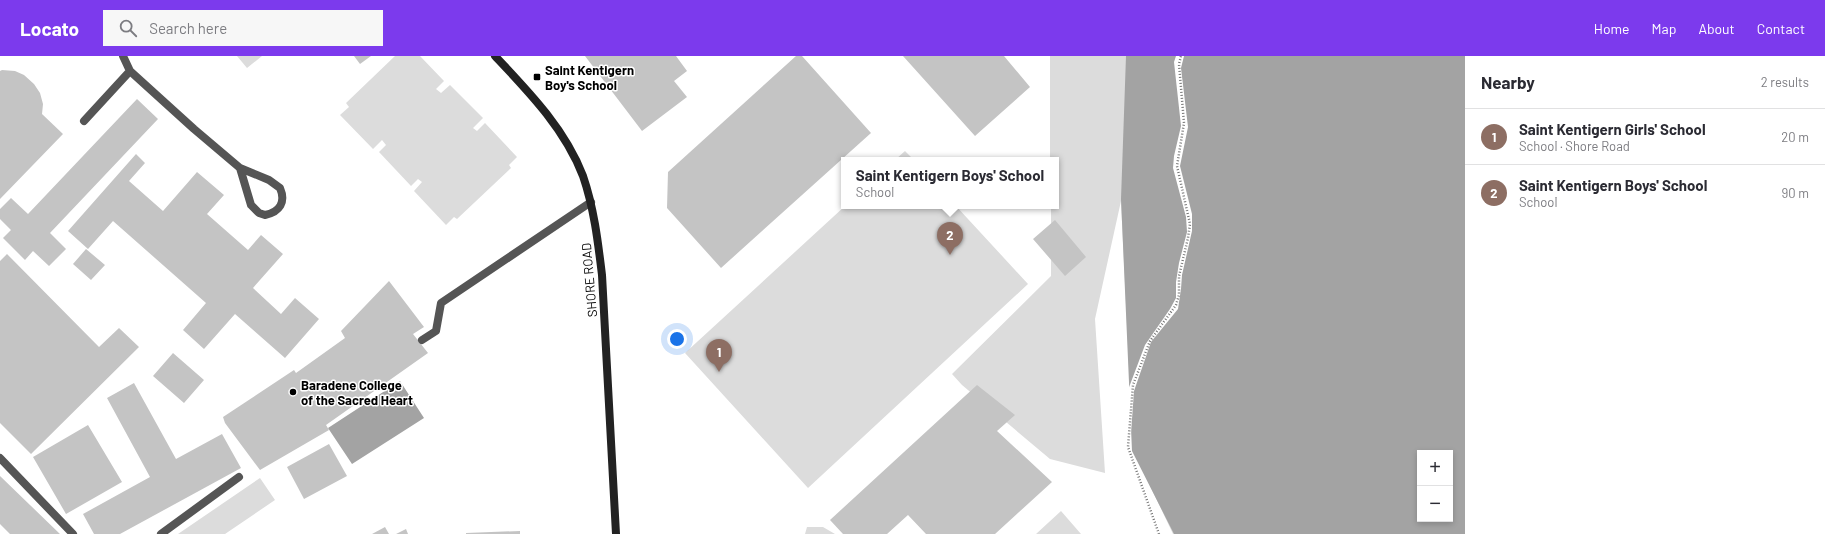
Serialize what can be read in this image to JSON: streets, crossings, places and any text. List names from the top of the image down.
{
  "streets": {
    "main road": ["SHORE ROAD"]
  },
  "places": {
    "transit": ["Saint Kentigern Boy's School"],
    "other": ["Baradene College of the Sacred Heart"]
  },
  "page": {
    "header": "Locato",
    "search": "Search here",
    "nav": [
      "Home",
      "Map",
      "About",
      "Contact"
    ],
    "heading": ["Nearby", "2 results"],
    "list": [
      {
        "mark": "1",
        "name": "Saint Kentigern Girls' School",
        "note": "School · Shore Road",
        "value": "20 m"
      },
      {
        "mark": "2",
        "name": "Saint Kentigern Boys' School",
        "note": "School",
        "value": "90 m"
      }
    ],
    "popup": ["Saint Kentigern Boys' School", "School"],
    "pins": ["2", "1"],
    "map_buttons": ["+", "−"]
  }
}
